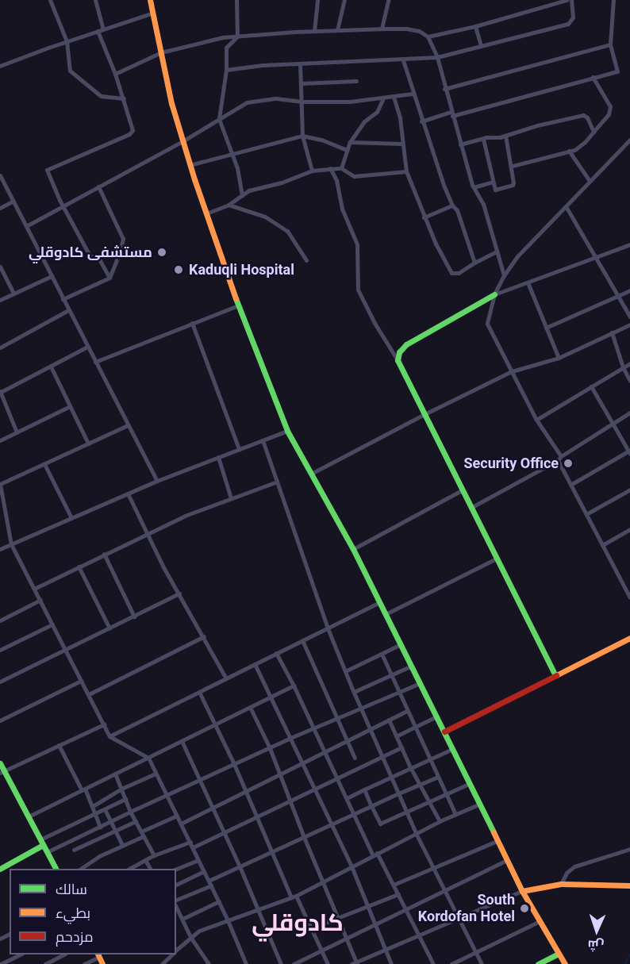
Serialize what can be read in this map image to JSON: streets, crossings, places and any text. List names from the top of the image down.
{
  "districts": ["كادوقلي"],
  "places": [
    "مستشفى كادوقلي",
    "Kaduqli Hospital",
    "Security Office",
    "South Kordofan Hotel"
  ],
  "legend": ["سالك", "بطيء", "مزدحم"],
  "north": "bottom"
}
